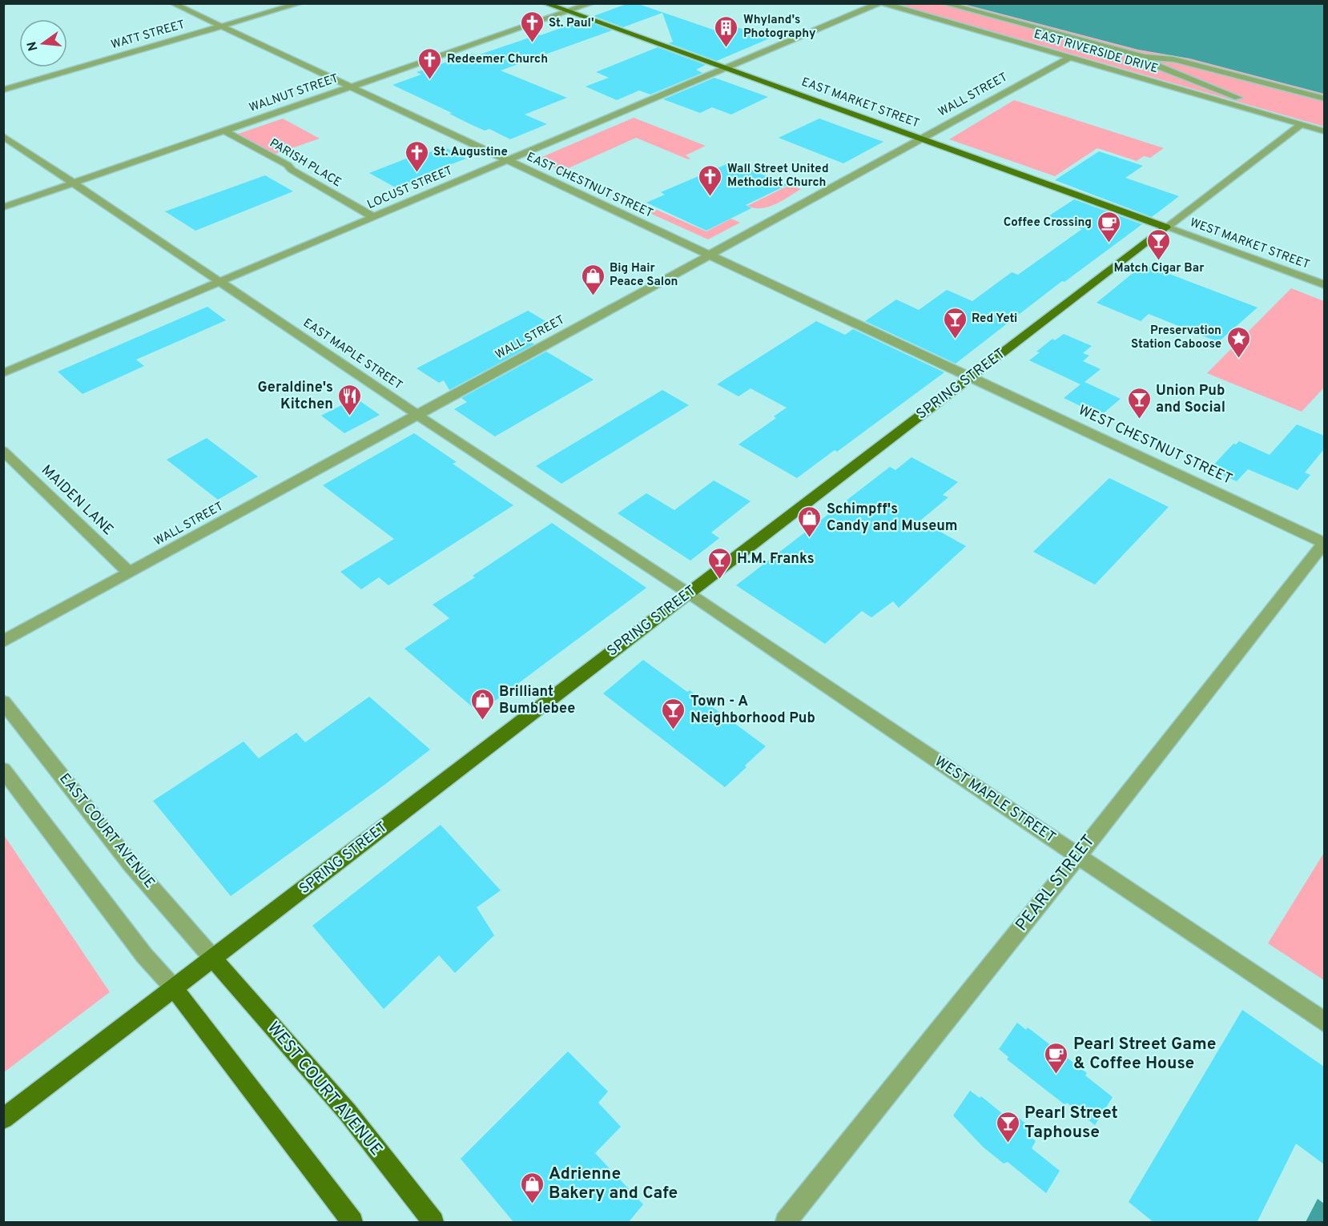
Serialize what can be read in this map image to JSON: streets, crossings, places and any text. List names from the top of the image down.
{
  "streets": {
    "main road": ["EAST MARKET STREET", "SPRING STREET", "WEST COURT AVENUE"],
    "street": [
      "WATT STREET",
      "EAST RIVERSIDE DRIVE",
      "WALNUT STREET",
      "WALL STREET",
      "PARISH PLACE",
      "EAST CHESTNUT STREET",
      "LOCUST STREET",
      "WEST MARKET STREET",
      "EAST MAPLE STREET",
      "WEST CHESTNUT STREET",
      "MAIDEN LANE",
      "WEST MAPLE STREET",
      "EAST COURT AVENUE",
      "PEARL STREET"
    ]
  },
  "crossings": [
    ["WATT STREET", "EAST CHESTNUT STREET"],
    ["EAST RIVERSIDE DRIVE", "WALL STREET"],
    ["EAST RIVERSIDE DRIVE", "LOCUST STREET"],
    ["EAST RIVERSIDE DRIVE", "SPRING STREET"],
    ["WALNUT STREET", "EAST MARKET STREET"],
    ["WALNUT STREET", "PARISH PLACE"],
    ["WALNUT STREET", "EAST CHESTNUT STREET"],
    ["WALNUT STREET", "EAST MAPLE STREET"],
    ["WALL STREET", "EAST MARKET STREET"],
    ["WALL STREET", "EAST CHESTNUT STREET"],
    ["WALL STREET", "EAST MAPLE STREET"],
    ["WALL STREET", "MAIDEN LANE"],
    ["EAST MARKET STREET", "LOCUST STREET"],
    ["EAST MARKET STREET", "WEST MARKET STREET"],
    ["EAST MARKET STREET", "SPRING STREET"],
    ["PARISH PLACE", "LOCUST STREET"],
    ["EAST CHESTNUT STREET", "LOCUST STREET"],
    ["EAST CHESTNUT STREET", "SPRING STREET"],
    ["EAST CHESTNUT STREET", "WEST CHESTNUT STREET"],
    ["LOCUST STREET", "EAST MAPLE STREET"],
    ["WEST MARKET STREET", "SPRING STREET"],
    ["EAST MAPLE STREET", "SPRING STREET"],
    ["EAST MAPLE STREET", "WEST MAPLE STREET"],
    ["SPRING STREET", "WEST CHESTNUT STREET"],
    ["SPRING STREET", "WEST MAPLE STREET"],
    ["SPRING STREET", "EAST COURT AVENUE"],
    ["SPRING STREET", "WEST COURT AVENUE"],
    ["WEST CHESTNUT STREET", "PEARL STREET"],
    ["WEST MAPLE STREET", "PEARL STREET"],
    ["EAST COURT AVENUE", "WEST COURT AVENUE"]
  ],
  "places": {
    "church": [
      "St. Paul'",
      "Redeemer Church",
      "St. Augustine",
      "Wall Street United Methodist Church"
    ],
    "building": ["Whyland's Photography"],
    "cafe": ["Coffee Crossing", "Pearl Street Game & Coffee House"],
    "bar": [
      "Match Cigar Bar",
      "Red Yeti",
      "Union Pub and Social",
      "H.M. Franks",
      "Town - A Neighborhood Pub",
      "Pearl Street Taphouse"
    ],
    "shop": [
      "Big Hair Peace Salon",
      "Schimpff's Candy and Museum",
      "Brilliant Bumblebee",
      "Adrienne Bakery and Cafe"
    ],
    "place": ["Preservation Station Caboose"],
    "restaurant": ["Geraldine's Kitchen"]
  },
  "north": "left"
}
